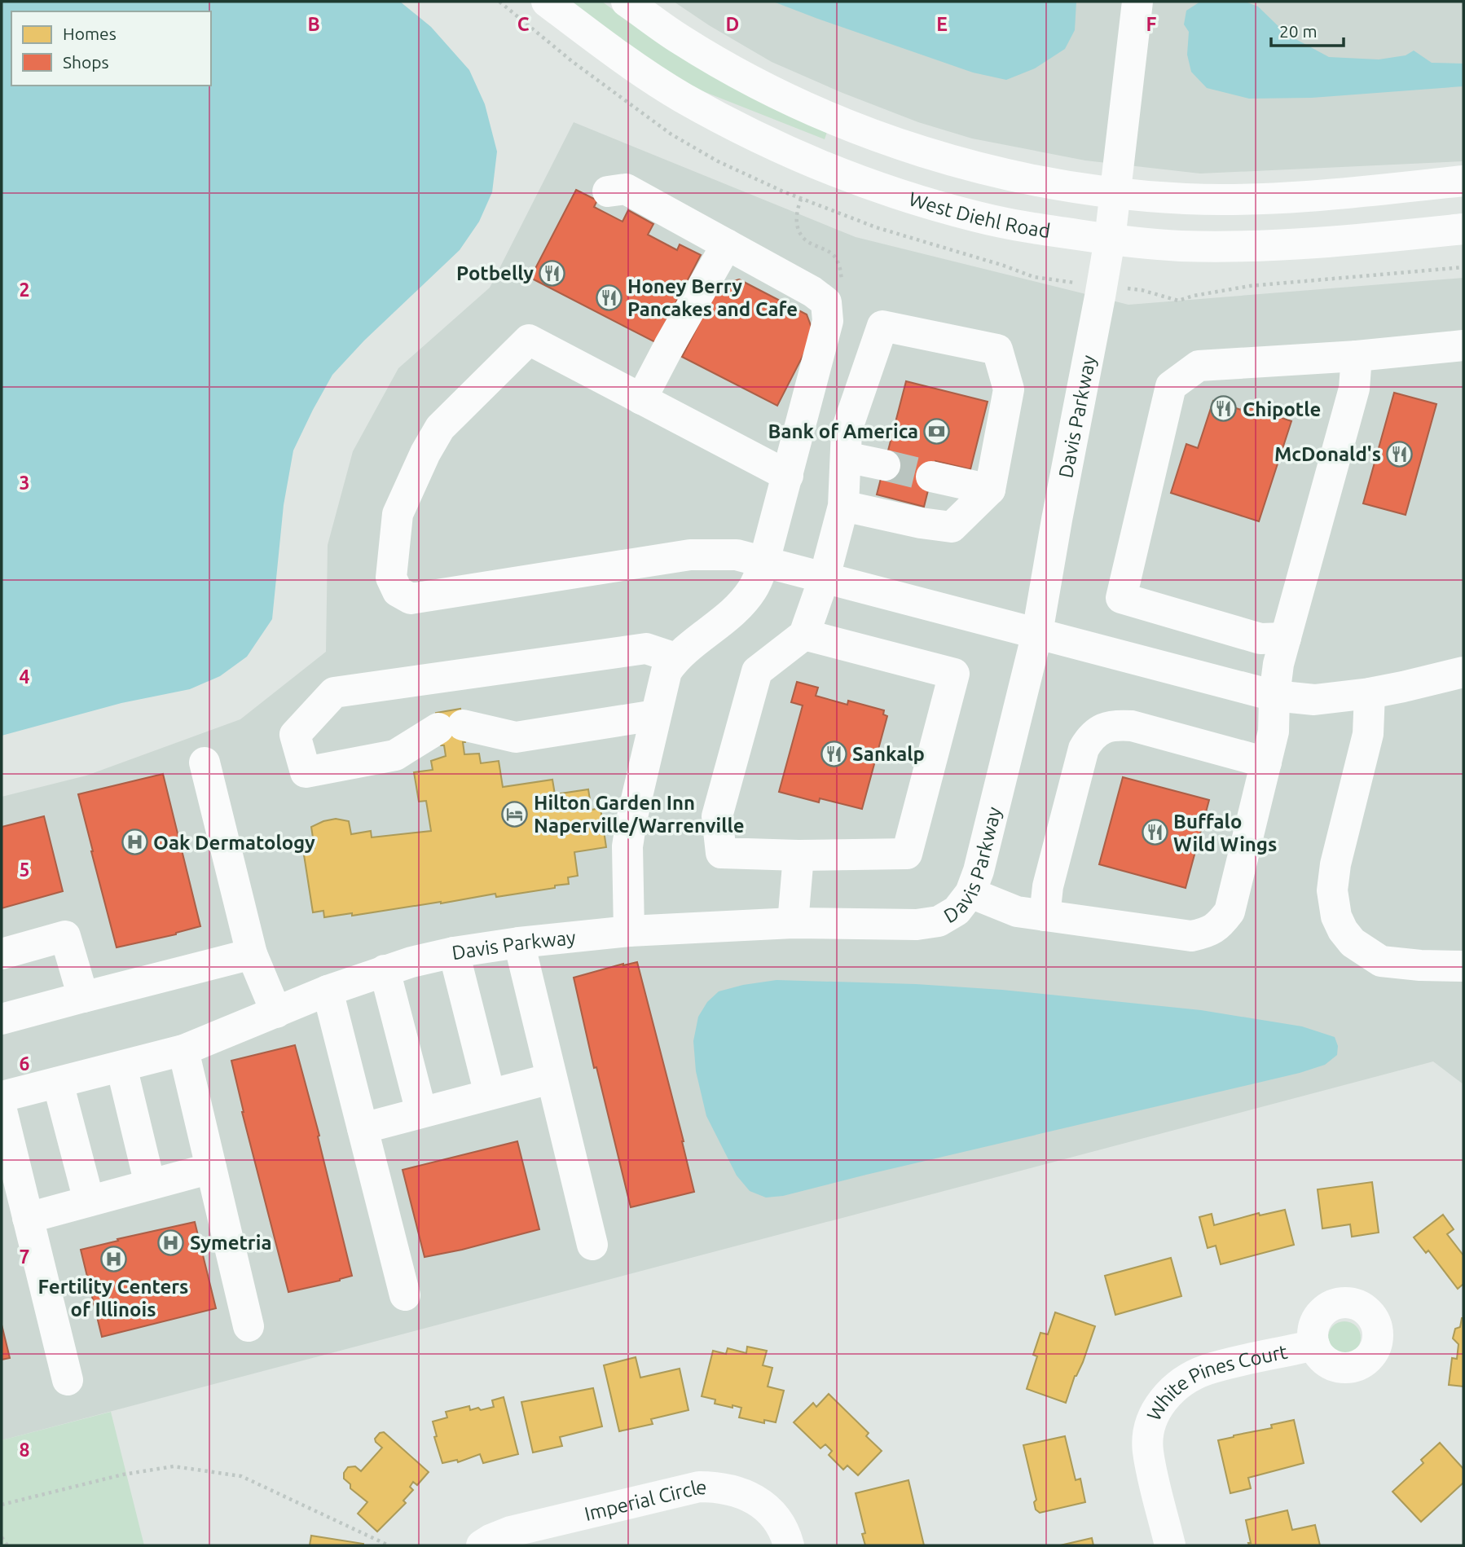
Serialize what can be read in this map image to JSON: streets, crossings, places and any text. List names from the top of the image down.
{
  "streets": {
    "street": [
      "West Diehl Road",
      "Davis Parkway",
      "White Pines Court",
      "Imperial Circle"
    ]
  },
  "crossings": [
    ["West Diehl Road", "Davis Parkway"]
  ],
  "places": {
    "restaurant": [
      "Potbelly",
      "Honey Berry Pancakes and Cafe",
      "Chipotle",
      "McDonald's",
      "Sankalp",
      "Buffalo Wild Wings"
    ],
    "bank": ["Bank of America"],
    "hotel": ["Hilton Garden Inn Naperville/Warrenville"],
    "hospital": ["Oak Dermatology", "Symetria", "Fertility Centers of Illinois"]
  },
  "legend": ["Homes", "Shops"],
  "scale_bar": "20 m",
  "grid": {
    "columns": [
      "B",
      "C",
      "D",
      "E",
      "F"
    ],
    "rows": [
      "2",
      "3",
      "4",
      "5",
      "6",
      "7",
      "8"
    ]
  }
}
